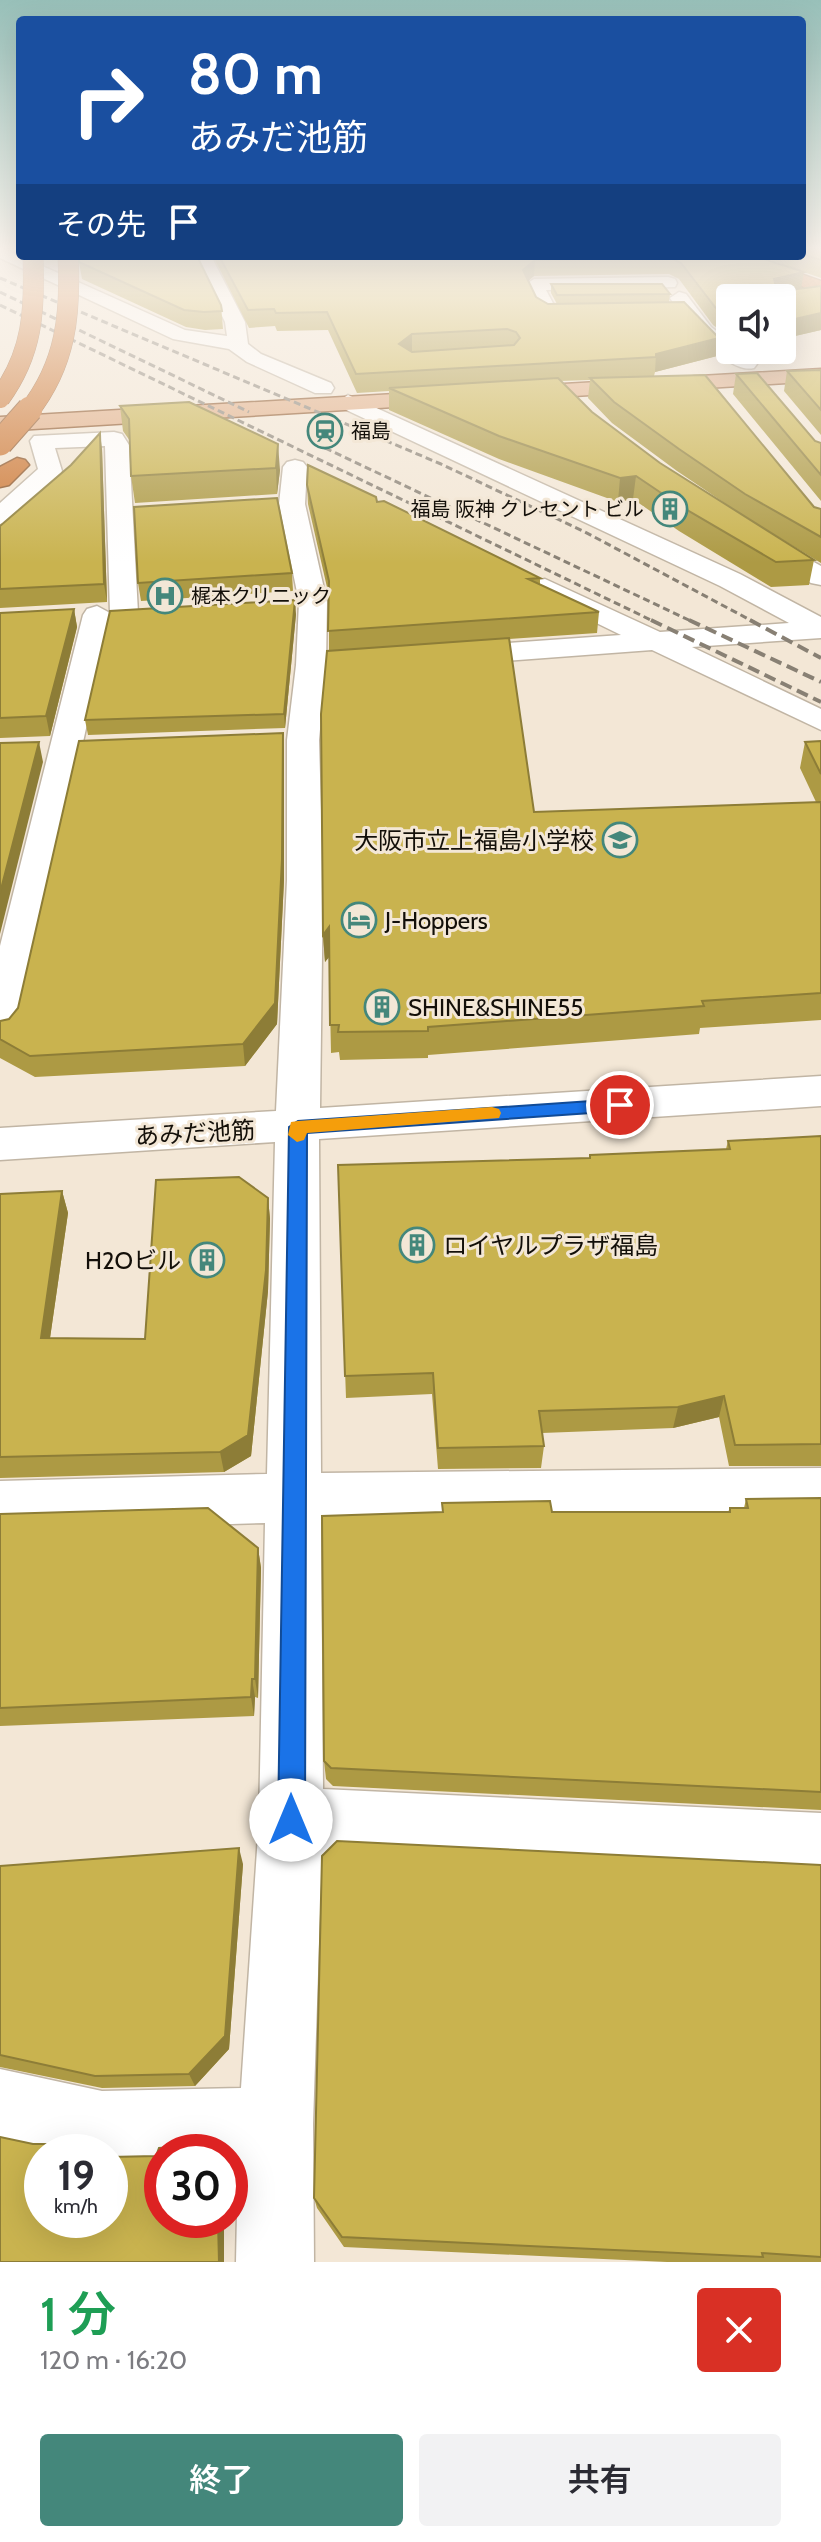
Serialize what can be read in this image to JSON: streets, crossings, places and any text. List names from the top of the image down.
{
  "streets": {
    "street": ["あみだ池筋"]
  },
  "places": {
    "station": ["福島"],
    "building": [
      "福島 阪神 クレセント ビル",
      "SHINE&SHINE55",
      "ロイヤルプラザ福島",
      "H2Oビル"
    ],
    "hospital": ["梶本クリニック"],
    "school or university": ["大阪市立上福島小学校"],
    "hotel": ["J-Hoppers"]
  },
  "page": {
    "turn": ["80 m", "あみだ池筋"],
    "then": "その先",
    "speed": "19 km/h",
    "limit": "30",
    "heading": ["1 分", "120 m · 16:20"],
    "buttons": ["終了", "共有"]
  }
}
